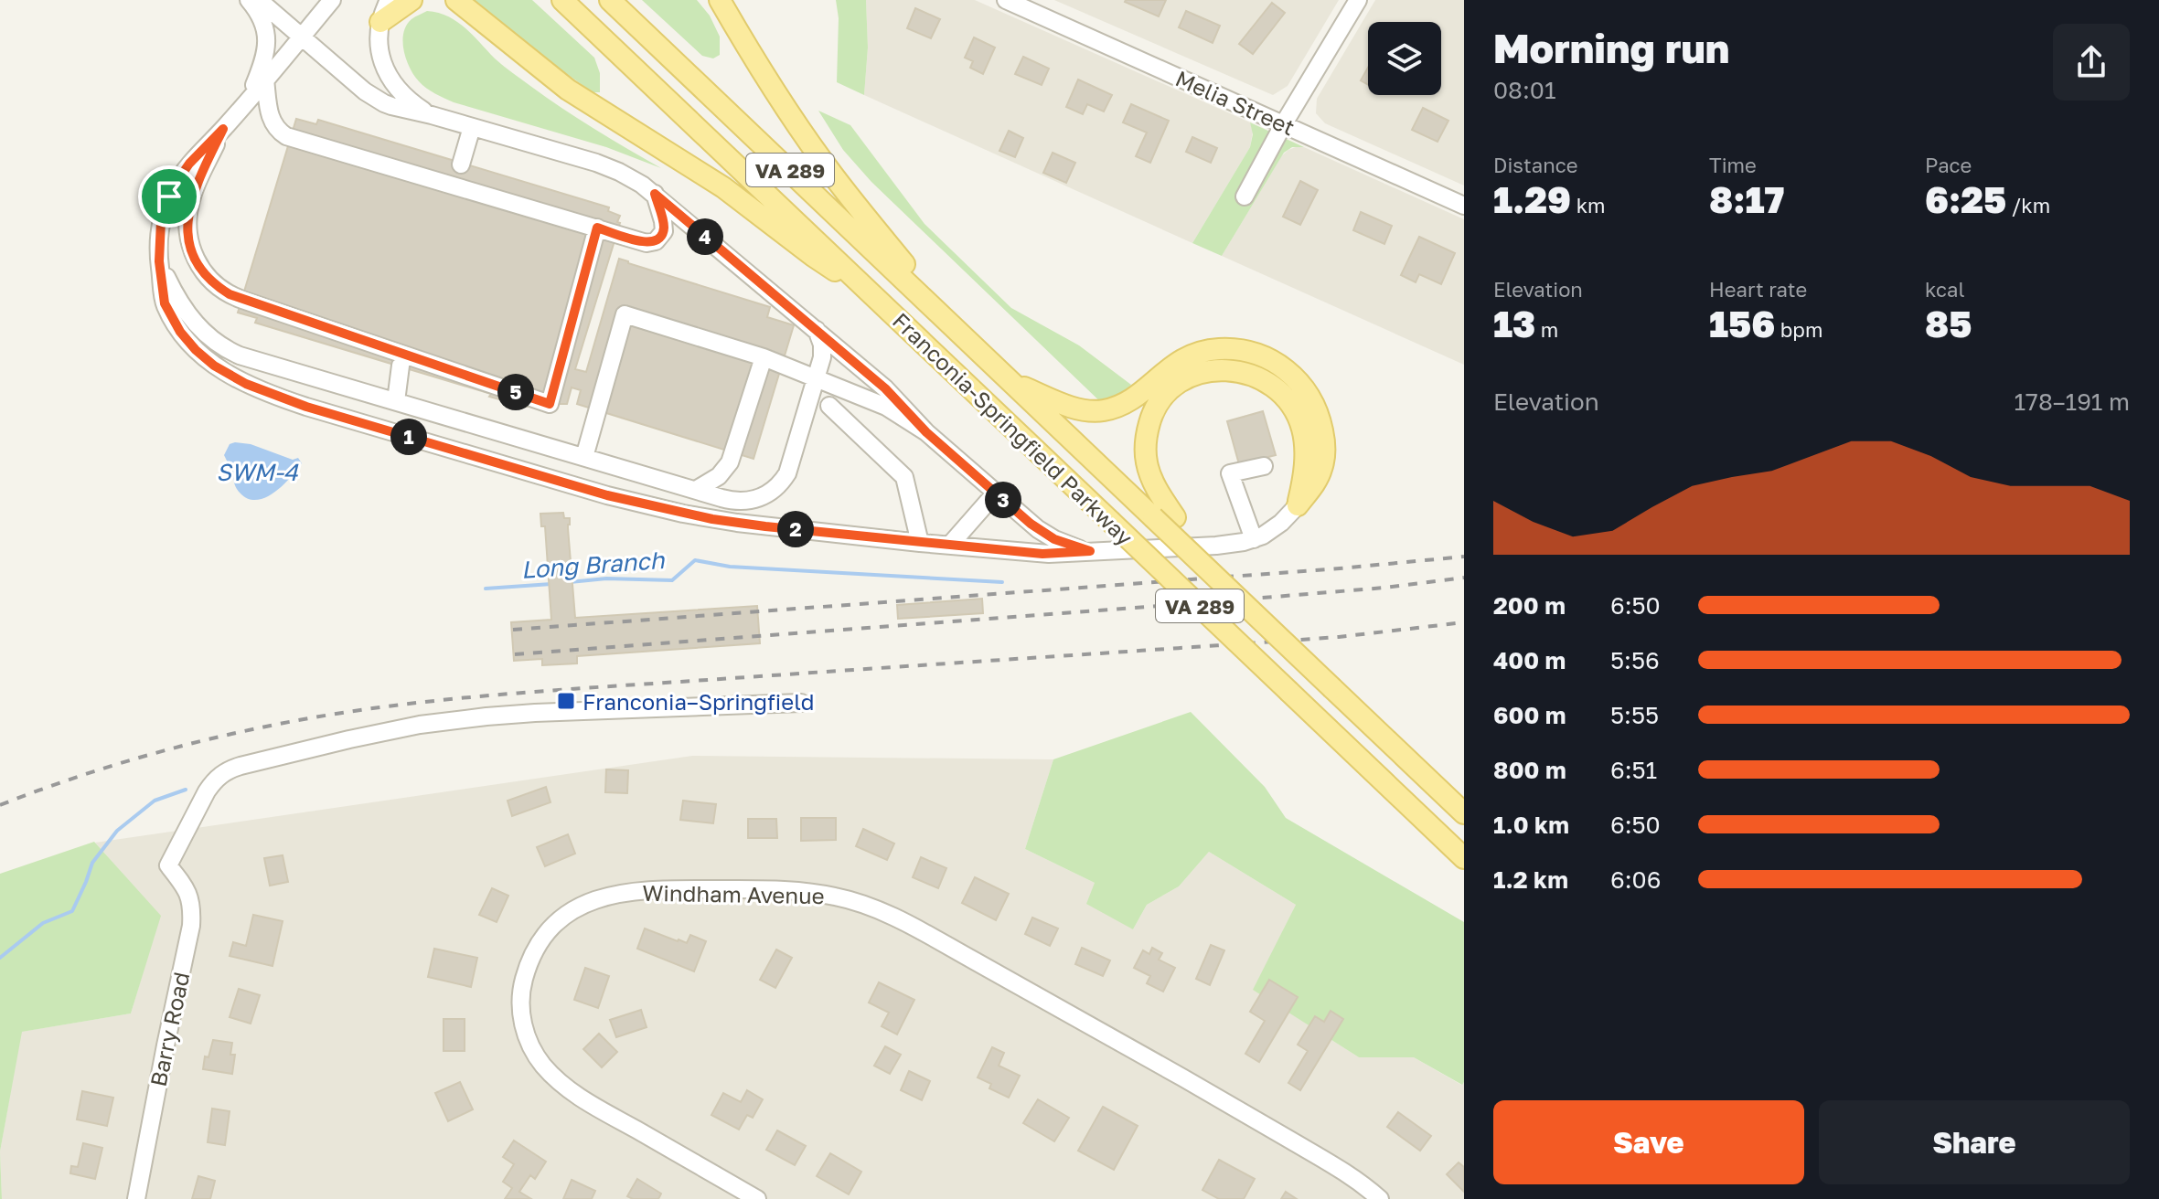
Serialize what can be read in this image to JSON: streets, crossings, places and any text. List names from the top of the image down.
{
  "streets": {
    "main road": ["VA 289", "Franconia-Springfield Parkway"],
    "street": ["Melia Street", "Windham Avenue", "Barry Road"]
  },
  "water": ["SWM-4", "Long Branch"],
  "places": {
    "transit": ["Franconia–Springfield"]
  },
  "page": {
    "heading": ["Morning run", "08:01"],
    "stats": [
      ["Distance", "1.29 km"],
      ["Time", "8:17"],
      ["Pace", "6:25 /km"],
      ["Elevation", "13 m"],
      ["Heart rate", "156 bpm"],
      ["kcal", "85"]
    ],
    "pins": [
      "4",
      "5",
      "1",
      "3",
      "2"
    ],
    "chart": ["Elevation", "178–191 m"],
    "list": [
      {
        "name": "200 m",
        "note": "6:50"
      },
      {
        "name": "400 m",
        "note": "5:56"
      },
      {
        "name": "600 m",
        "note": "5:55"
      },
      {
        "name": "800 m",
        "note": "6:51"
      },
      {
        "name": "1.0 km",
        "note": "6:50"
      },
      {
        "name": "1.2 km",
        "note": "6:06"
      }
    ],
    "buttons": ["Save", "Share"]
  }
}
